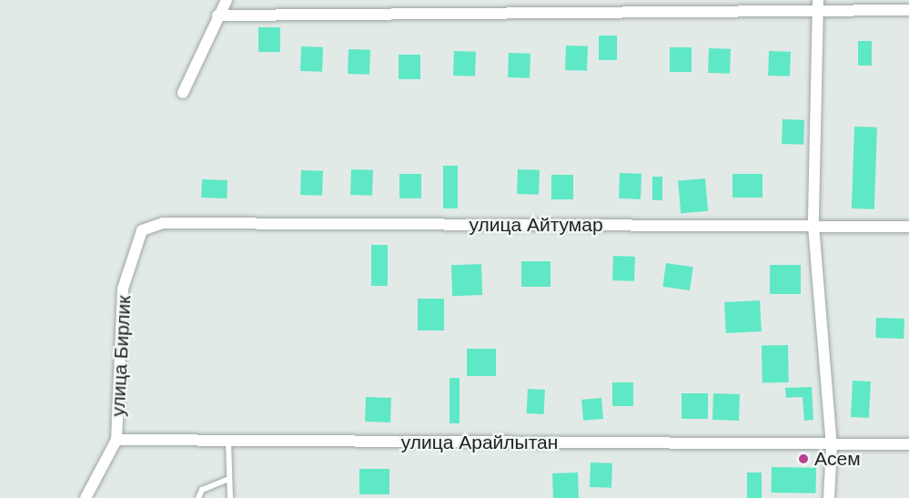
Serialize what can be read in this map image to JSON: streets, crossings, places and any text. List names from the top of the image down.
{
  "streets": {
    "street": ["улица Айтумар", "улица Бирлик", "улица Арайлытан"]
  },
  "crossings": [
    ["улица Айтумар", "улица Бирлик"],
    ["улица Бирлик", "улица Арайлытан"]
  ],
  "places": ["Асем"]
}
